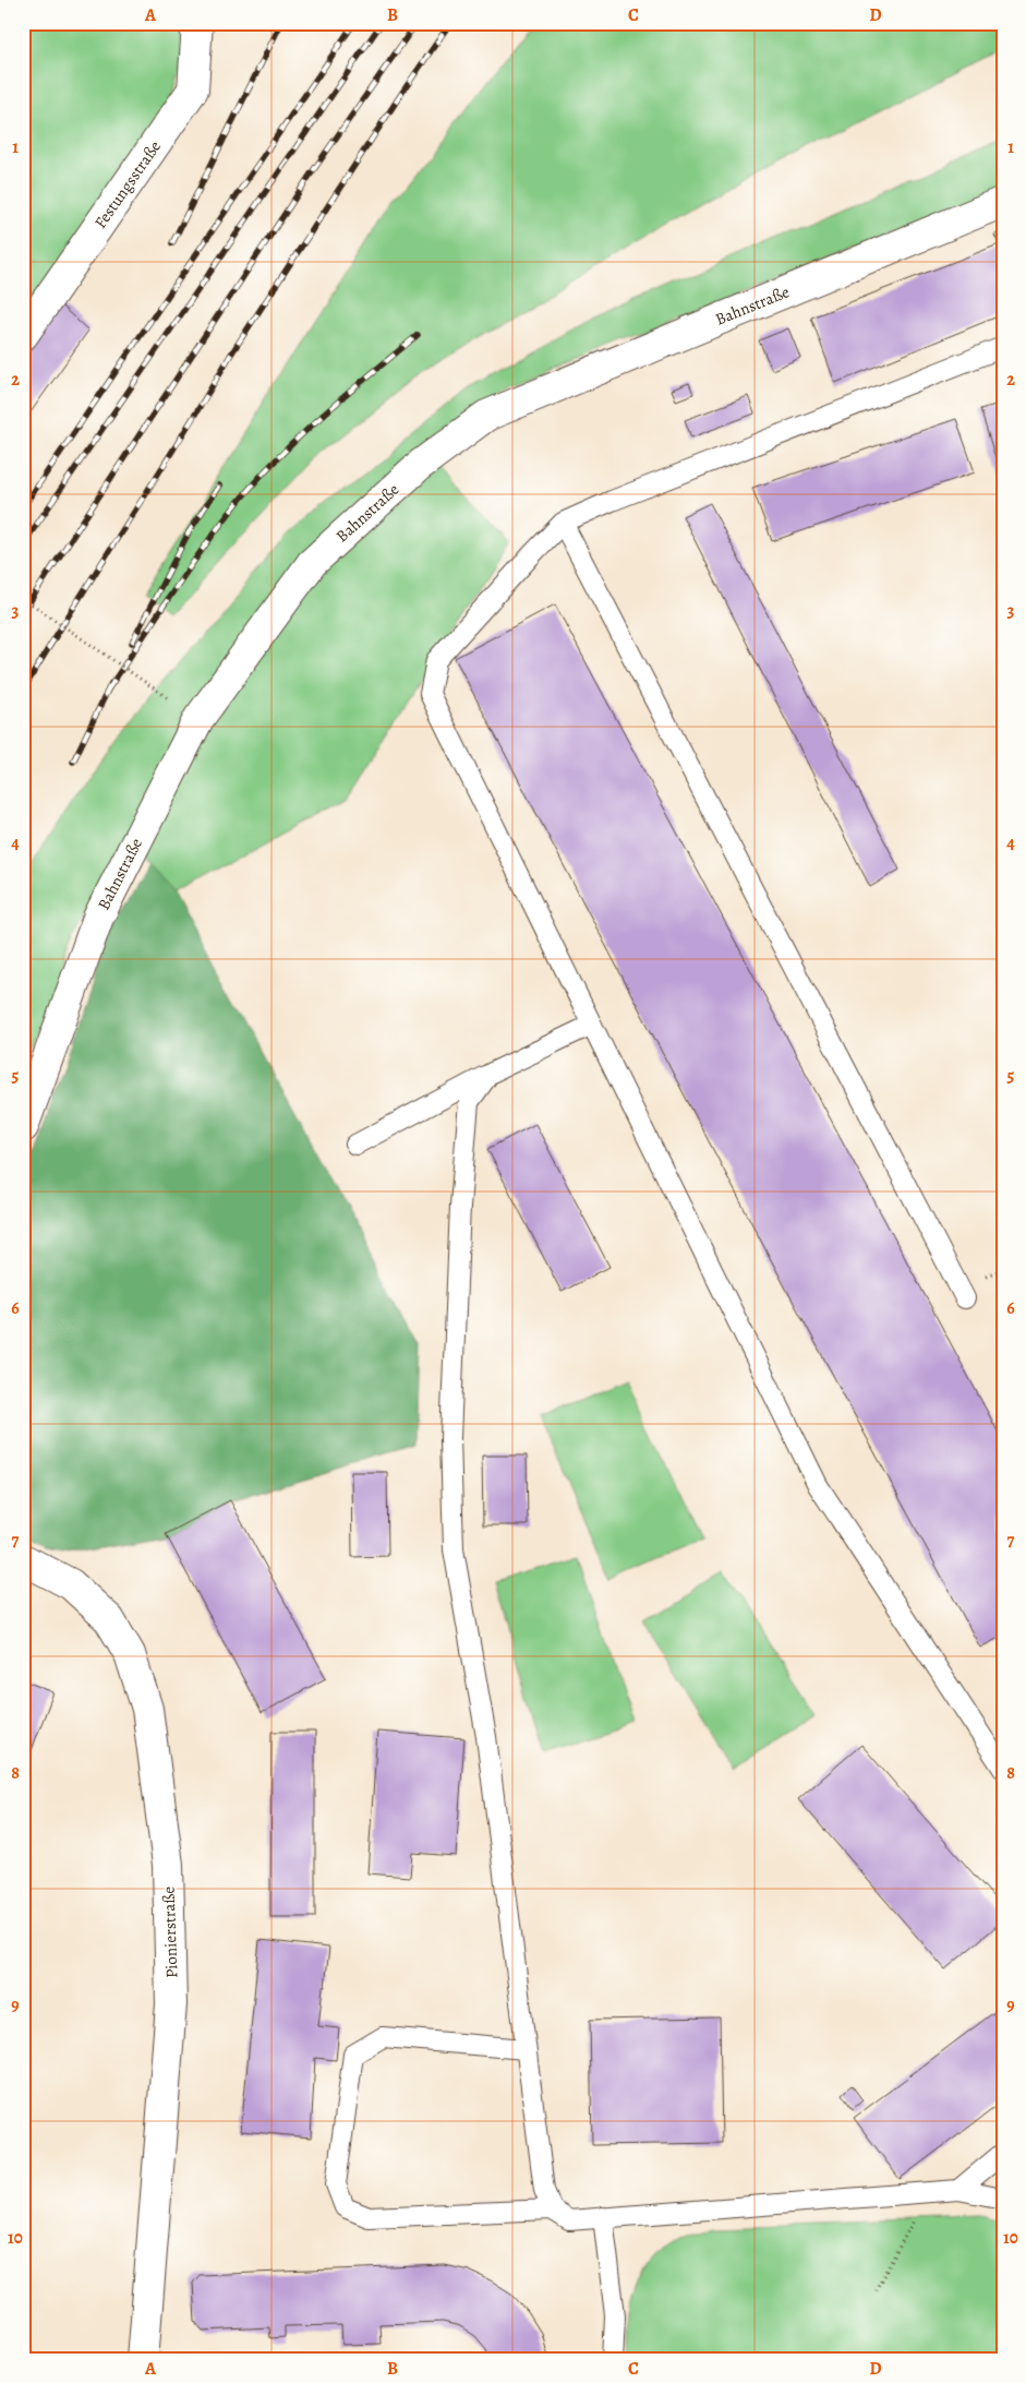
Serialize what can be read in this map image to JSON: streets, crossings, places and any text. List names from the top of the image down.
{
  "streets": {
    "street": ["Festungsstraße", "Bahnstraße", "Pionierstraße"]
  },
  "grid": {
    "columns": [
      "A",
      "B",
      "C",
      "D"
    ],
    "rows": [
      "1",
      "2",
      "3",
      "4",
      "5",
      "6",
      "7",
      "8",
      "9",
      "10"
    ]
  }
}
